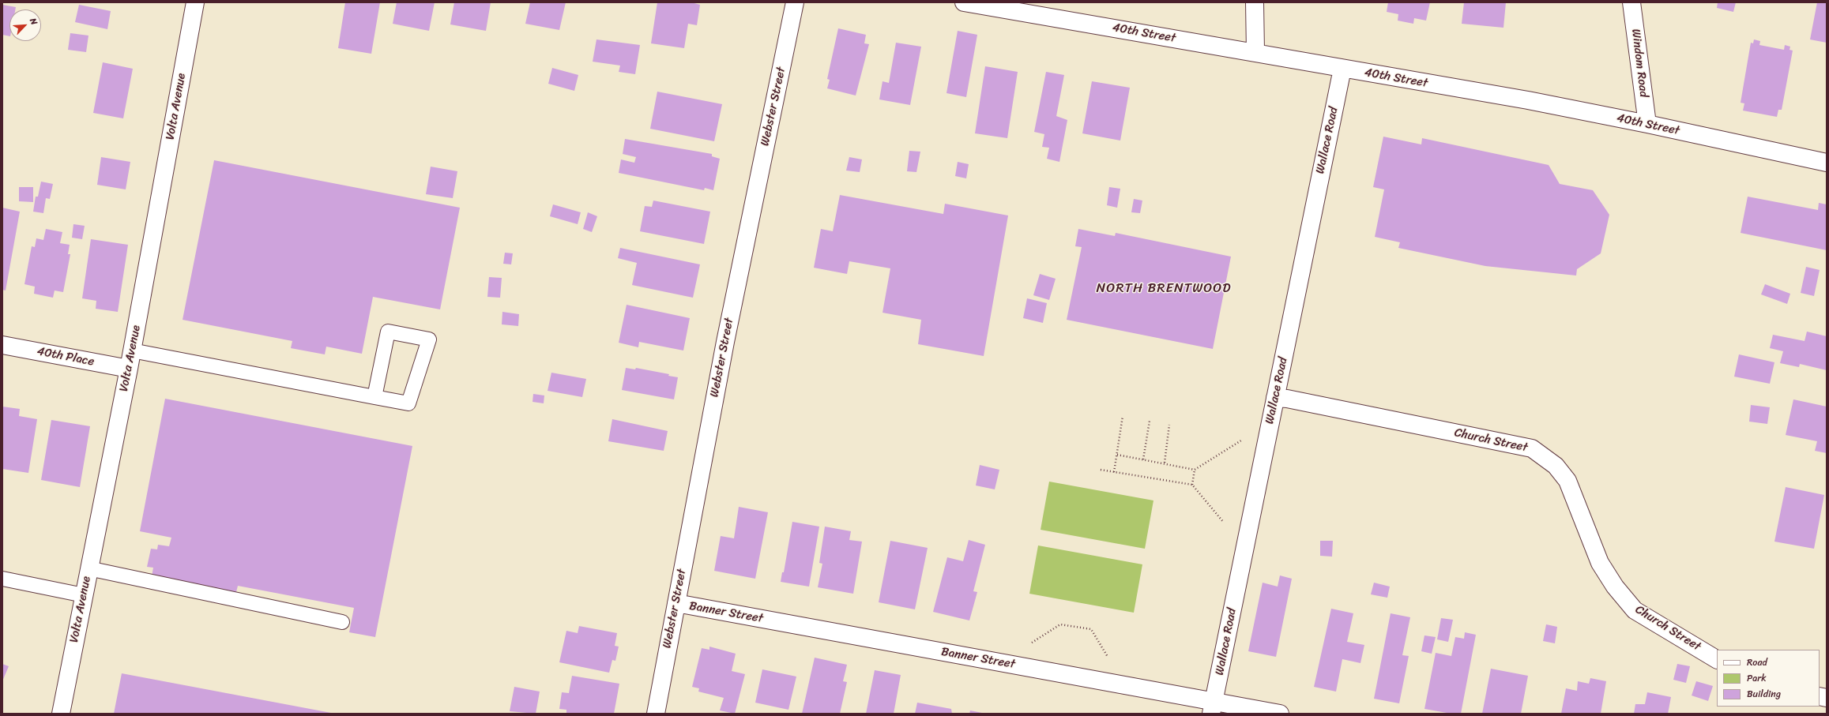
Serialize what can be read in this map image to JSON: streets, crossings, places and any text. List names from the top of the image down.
{
  "streets": {
    "street": [
      "40th Street",
      "Windom Road",
      "Volta Avenue",
      "Webster Street",
      "Wallace Road",
      "40th Place",
      "Church Street",
      "Banner Street"
    ]
  },
  "crossings": [
    ["40th Street", "Windom Road"],
    ["40th Street", "Wallace Road"],
    ["Volta Avenue", "40th Place"],
    ["Webster Street", "Banner Street"],
    ["Wallace Road", "Church Street"],
    ["Wallace Road", "Banner Street"]
  ],
  "districts": ["NORTH BRENTWOOD"],
  "legend": ["Road", "Park", "Building"],
  "north": "top right"
}
